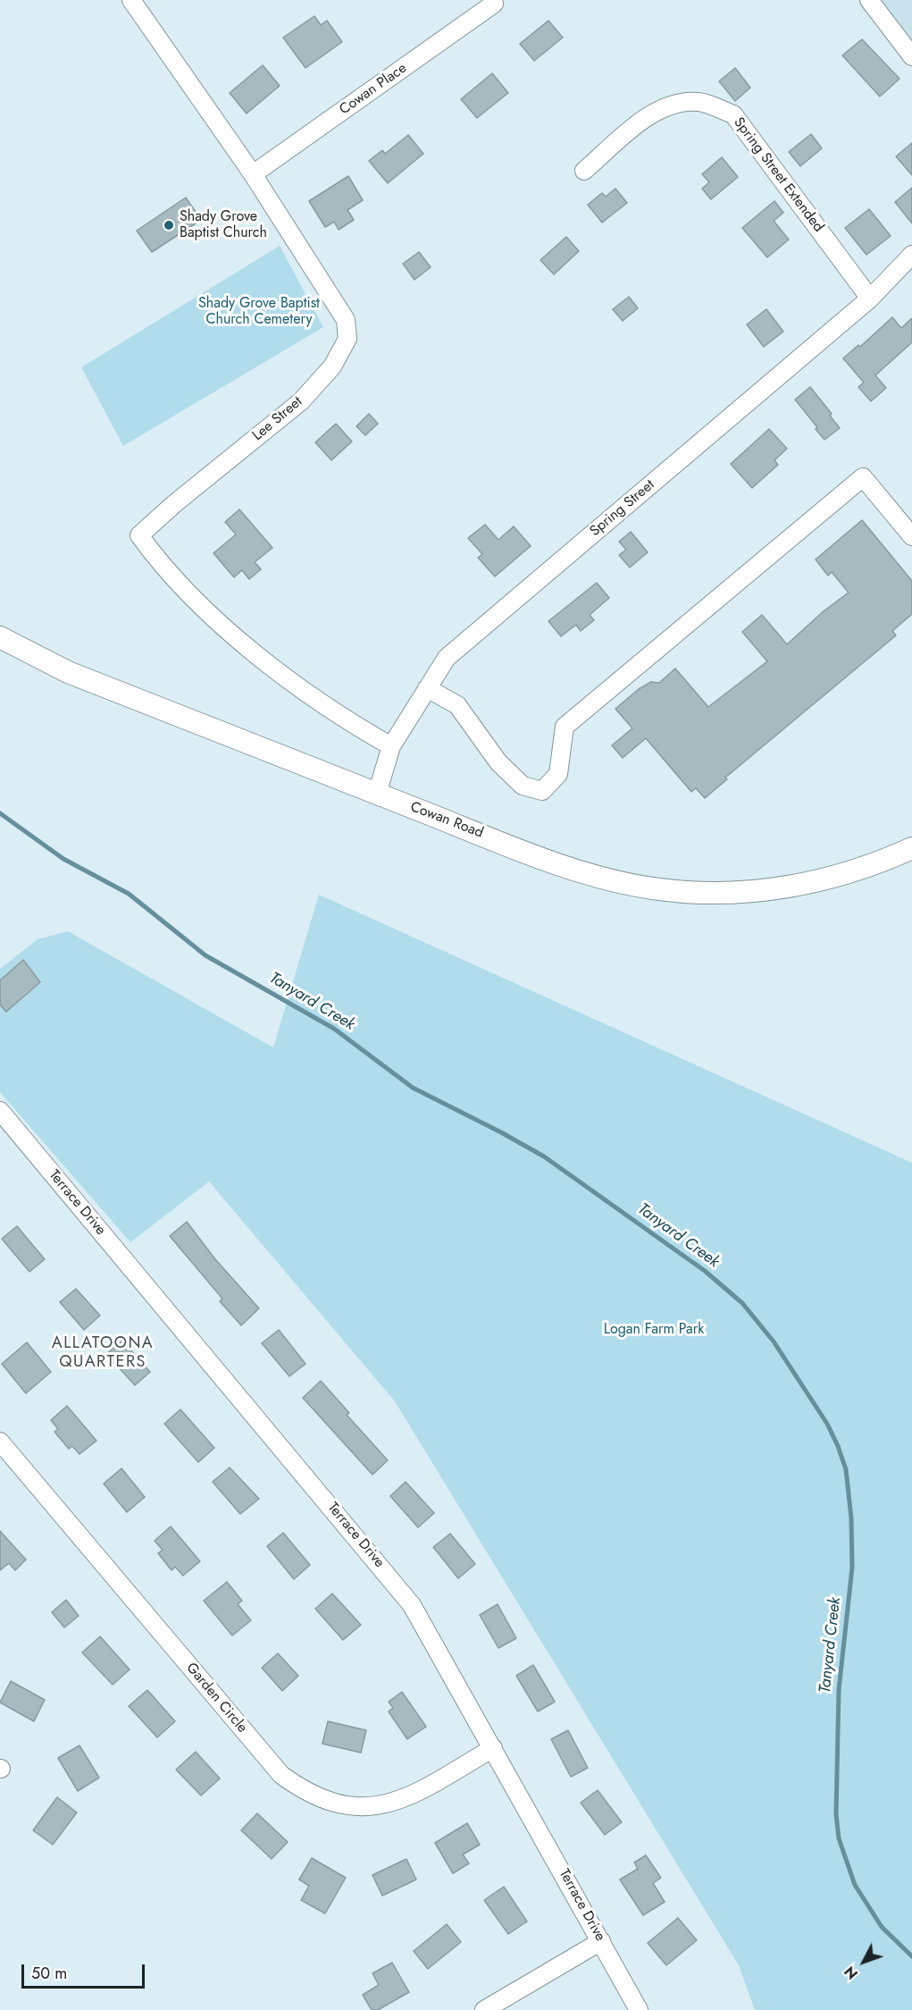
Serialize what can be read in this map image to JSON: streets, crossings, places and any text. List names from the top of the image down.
{
  "streets": {
    "main road": ["Cowan Road"],
    "street": [
      "Cowan Place",
      "Spring Street Extended",
      "Lee Street",
      "Spring Street",
      "Terrace Drive",
      "Garden Circle"
    ]
  },
  "crossings": [
    ["Cowan Place", "Lee Street"],
    ["Spring Street Extended", "Spring Street"],
    ["Lee Street", "Spring Street"],
    ["Spring Street", "Cowan Road"],
    ["Terrace Drive", "Garden Circle"]
  ],
  "districts": ["ALLATOONA QUARTERS"],
  "water": ["Tanyard Creek"],
  "parks": ["Shady Grove Baptist Church Cemetery", "Logan Farm Park"],
  "places": ["Shady Grove Baptist Church"],
  "scale_bar": "50 m",
  "north": "bottom left"
}
